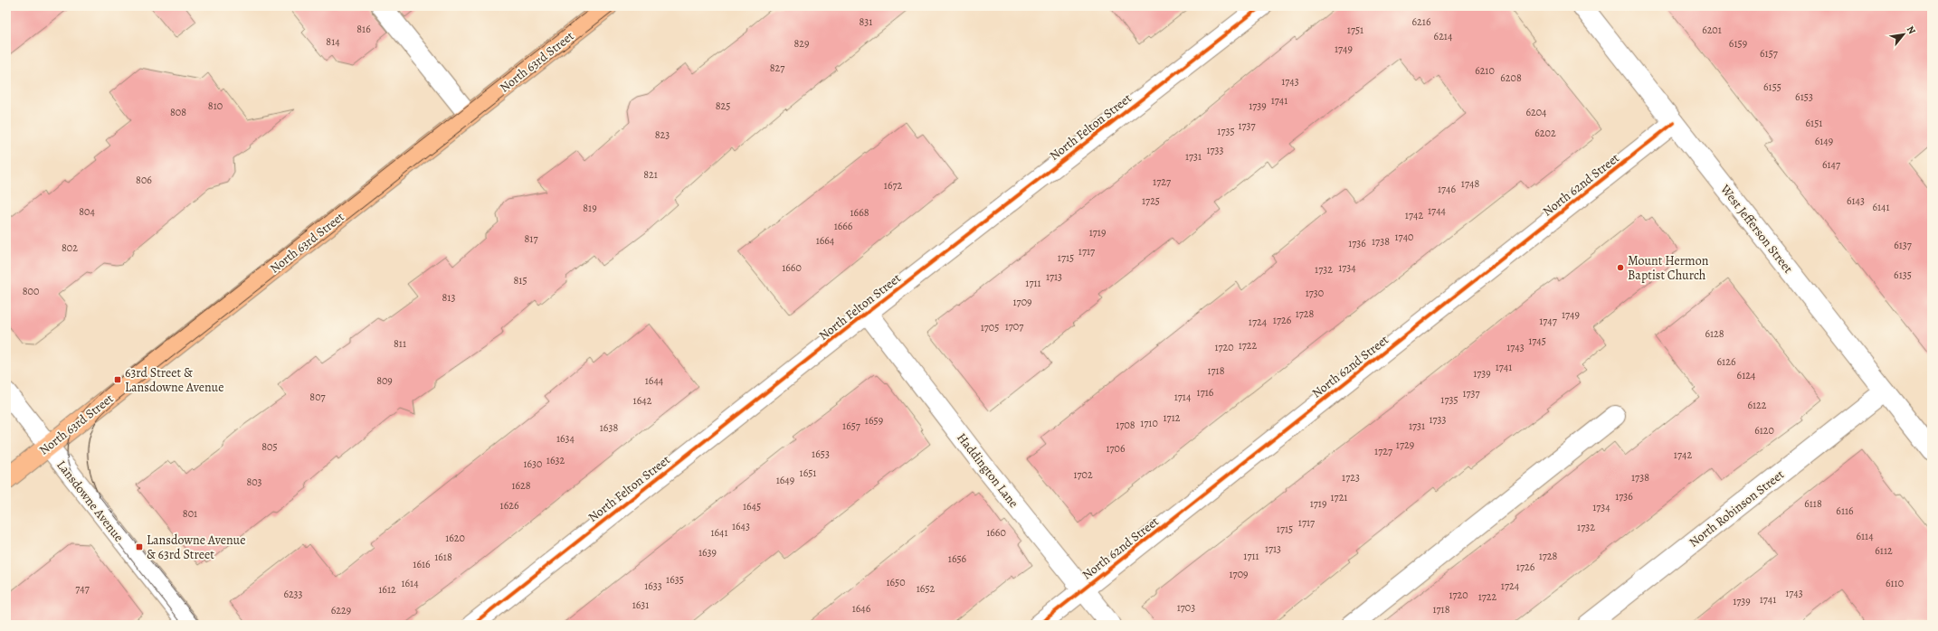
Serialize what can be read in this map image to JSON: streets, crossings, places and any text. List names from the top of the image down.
{
  "streets": {
    "main road": ["North 63rd Street"],
    "street": [
      "North Felton Street",
      "North 62nd Street",
      "West Jefferson Street",
      "Haddington Lane",
      "Lansdowne Avenue",
      "North Robinson Street"
    ]
  },
  "crossings": [
    ["North 63rd Street", "Lansdowne Avenue"],
    ["North Felton Street", "Haddington Lane"],
    ["North 62nd Street", "West Jefferson Street"],
    ["North 62nd Street", "Haddington Lane"],
    ["West Jefferson Street", "North Robinson Street"]
  ],
  "places": {
    "other": ["Mount Hermon Baptist Church"],
    "transit": ["63rd Street & Lansdowne Avenue", "Lansdowne Avenue & 63rd Street"]
  },
  "house_numbers": [
    "831",
    "6216",
    "816",
    "1751",
    "6201",
    "6214",
    "814",
    "829",
    "6159",
    "1749",
    "6157",
    "827",
    "6210",
    "6208",
    "1743",
    "6155",
    "6153",
    "1741",
    "810",
    "825",
    "1739",
    "808",
    "6204",
    "6151",
    "1737",
    "1735",
    "6202",
    "823",
    "6149",
    "1733",
    "1731",
    "6147",
    "821",
    "806",
    "1727",
    "1748",
    "1672",
    "1746",
    "1725",
    "6143",
    "6141",
    "819",
    "1744",
    "804",
    "1668",
    "1742",
    "1666",
    "1719",
    "1740",
    "817",
    "1664",
    "1738",
    "1736",
    "6137",
    "802",
    "1717",
    "1715",
    "1660",
    "1734",
    "1732",
    "6135",
    "1713",
    "815",
    "1711",
    "800",
    "1730",
    "813",
    "1709",
    "1728",
    "1749",
    "1726",
    "1747",
    "1724",
    "1707",
    "1705",
    "6128",
    "1745",
    "811",
    "1722",
    "1720",
    "1743",
    "6126",
    "1741",
    "1718",
    "1739",
    "6124",
    "809",
    "1644",
    "1716",
    "1737",
    "807",
    "1714",
    "1735",
    "1642",
    "6122",
    "1712",
    "1733",
    "1659",
    "1710",
    "1708",
    "1657",
    "1731",
    "1638",
    "6120",
    "1634",
    "1729",
    "805",
    "1706",
    "1727",
    "1653",
    "1742",
    "1632",
    "1630",
    "1651",
    "1702",
    "1723",
    "1738",
    "1649",
    "803",
    "1628",
    "1736",
    "1721",
    "1719",
    "6118",
    "1626",
    "1645",
    "1734",
    "6116",
    "801",
    "1717",
    "1643",
    "1732",
    "1715",
    "1641",
    "1660",
    "6114",
    "1620",
    "1713",
    "6112",
    "1639",
    "1711",
    "1728",
    "1618",
    "1656",
    "1616",
    "1726",
    "1709",
    "1635",
    "1650",
    "1614",
    "6110",
    "1633",
    "1724",
    "747",
    "1652",
    "1612",
    "1743",
    "6233",
    "1720",
    "1722",
    "1741",
    "1739",
    "1631",
    "1703",
    "1646",
    "1718",
    "6229"
  ],
  "north": "top right"
}
